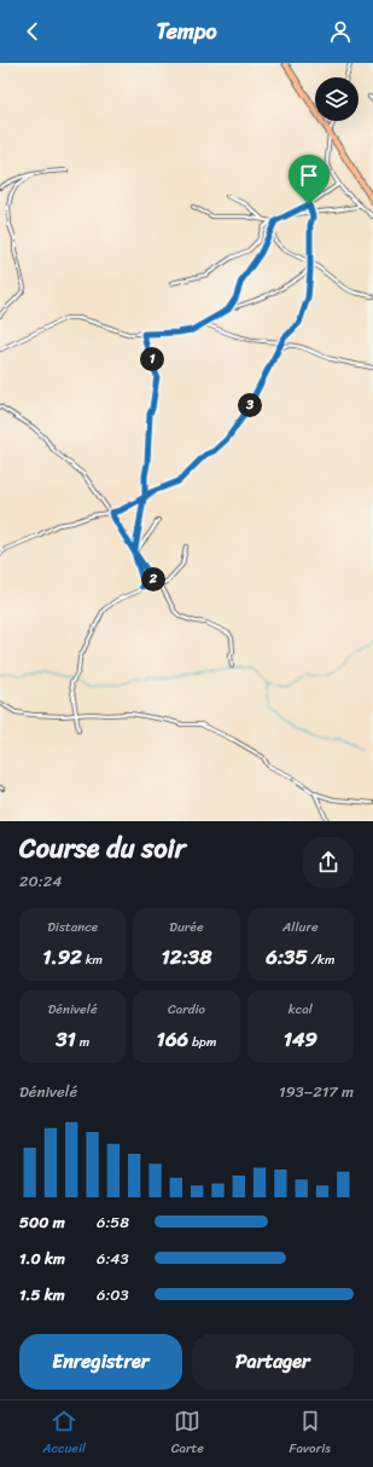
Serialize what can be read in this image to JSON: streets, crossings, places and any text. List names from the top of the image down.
{
  "page": {
    "header": "Tempo",
    "pins": ["1", "3", "2"],
    "heading": ["Course du soir", "20:24"],
    "stats": [
      ["Distance", "1.92 km"],
      ["Durée", "12:38"],
      ["Allure", "6:35 /km"],
      ["Dénivelé", "31 m"],
      ["Cardio", "166 bpm"],
      ["kcal", "149"]
    ],
    "chart": ["Dénivelé", "193–217 m"],
    "list": [
      {
        "name": "500 m",
        "note": "6:58"
      },
      {
        "name": "1.0 km",
        "note": "6:43"
      },
      {
        "name": "1.5 km",
        "note": "6:03"
      }
    ],
    "buttons": ["Enregistrer", "Partager"],
    "tabs": ["Accueil", "Carte", "Favoris"]
  }
}
